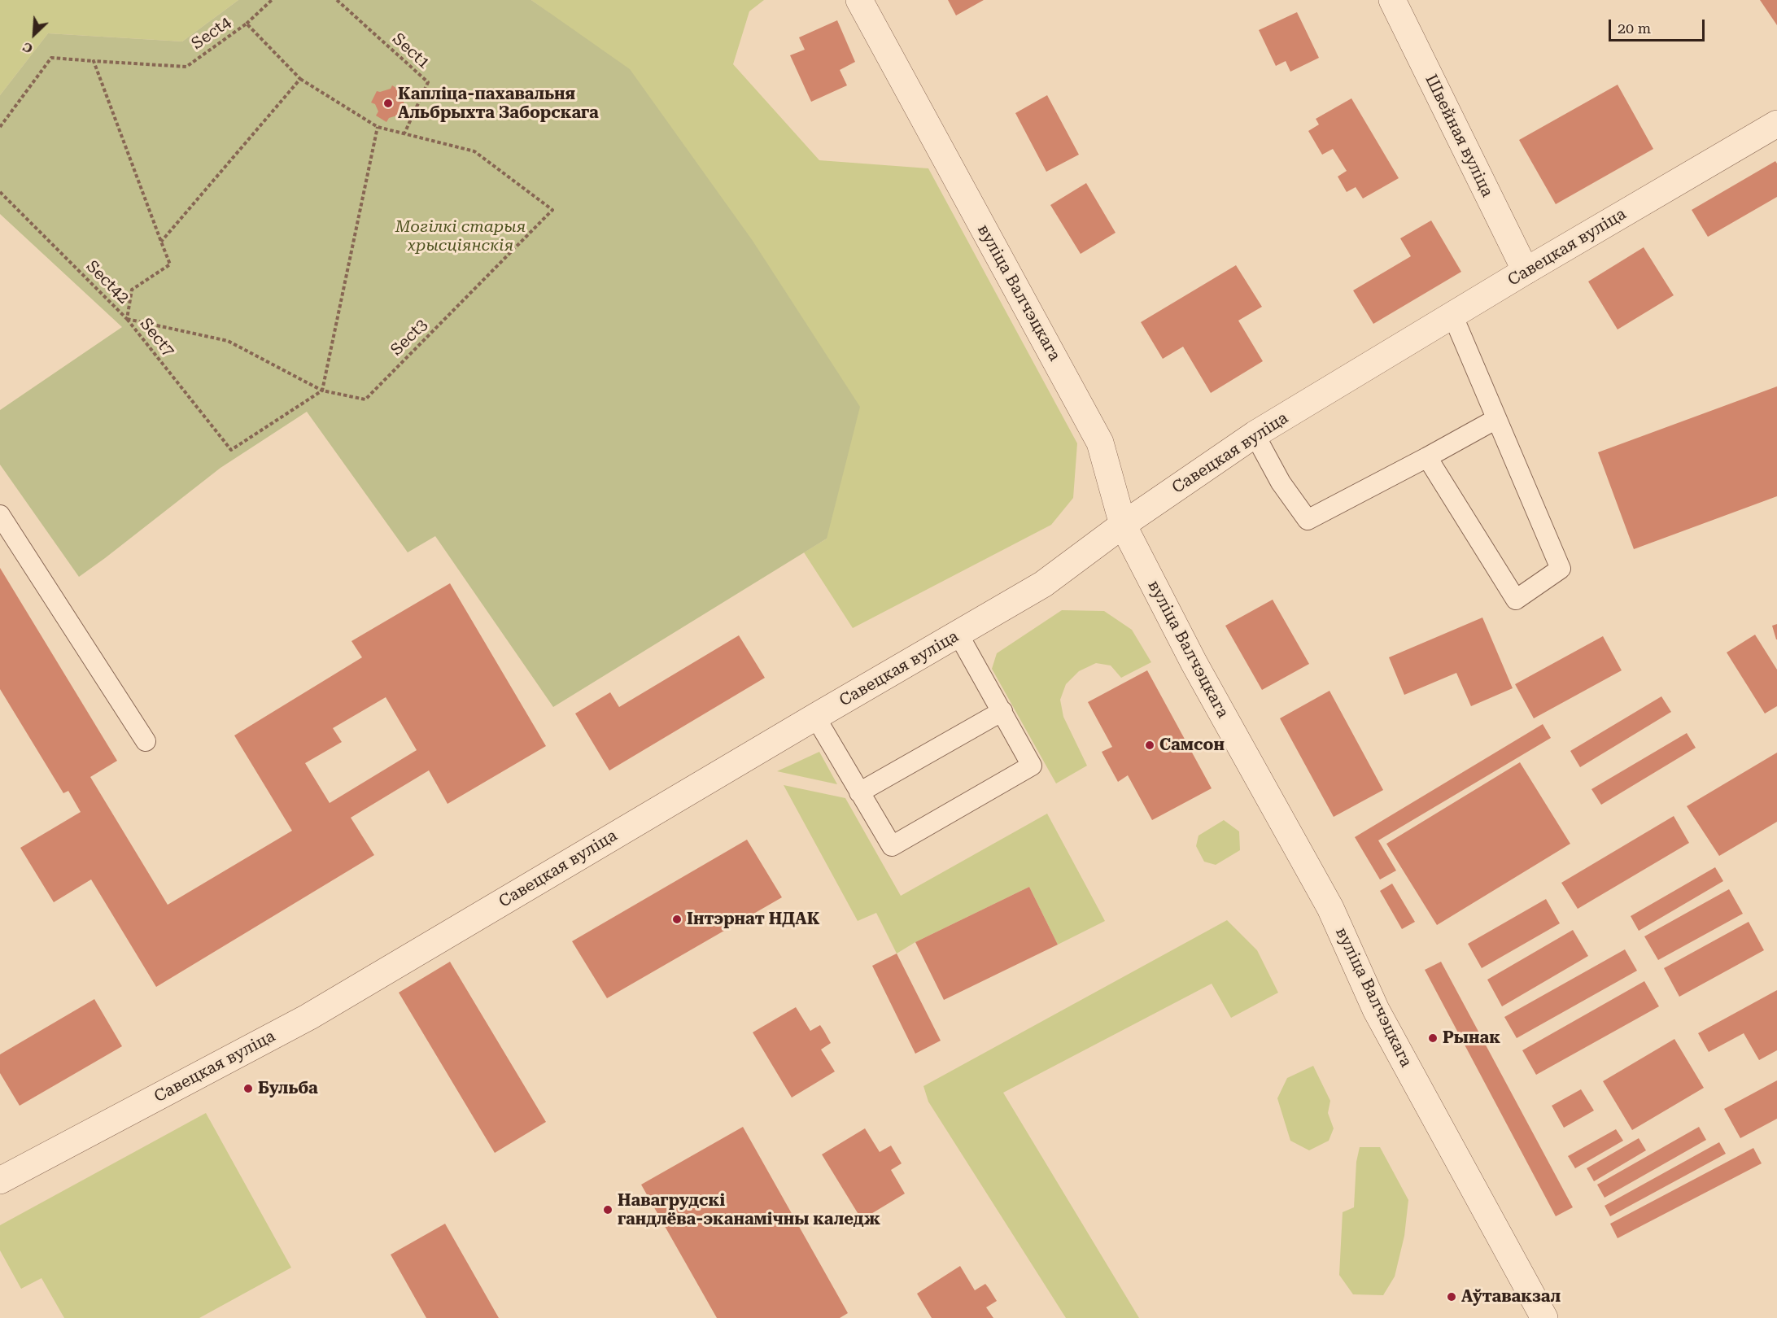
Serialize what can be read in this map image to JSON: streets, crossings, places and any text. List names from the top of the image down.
{
  "streets": {
    "street": ["Швейная вуліца", "Савецкая вуліца", "вуліца Валчэцкага"],
    "path": [
      "Sect4",
      "Sect1",
      "Sect42",
      "Sect7",
      "Sect3"
    ]
  },
  "crossings": [
    ["Sect1", "Sect3"],
    ["Швейная вуліца", "Савецкая вуліца"],
    ["Савецкая вуліца", "вуліца Валчэцкага"],
    ["Sect42", "Sect7"],
    ["Sect7", "Sect3"]
  ],
  "parks": ["Могілкі старыя хрысціянскія"],
  "places": [
    "Капліца-пахавальня Альбрыхта Заборскага",
    "Самсон",
    "Інтэрнат НДАК",
    "Рынак",
    "Бульба",
    "Навагрудскі гандлёва-эканамічны каледж",
    "Аўтавакзал"
  ],
  "scale_bar": "20 m",
  "north": "bottom left"
}
